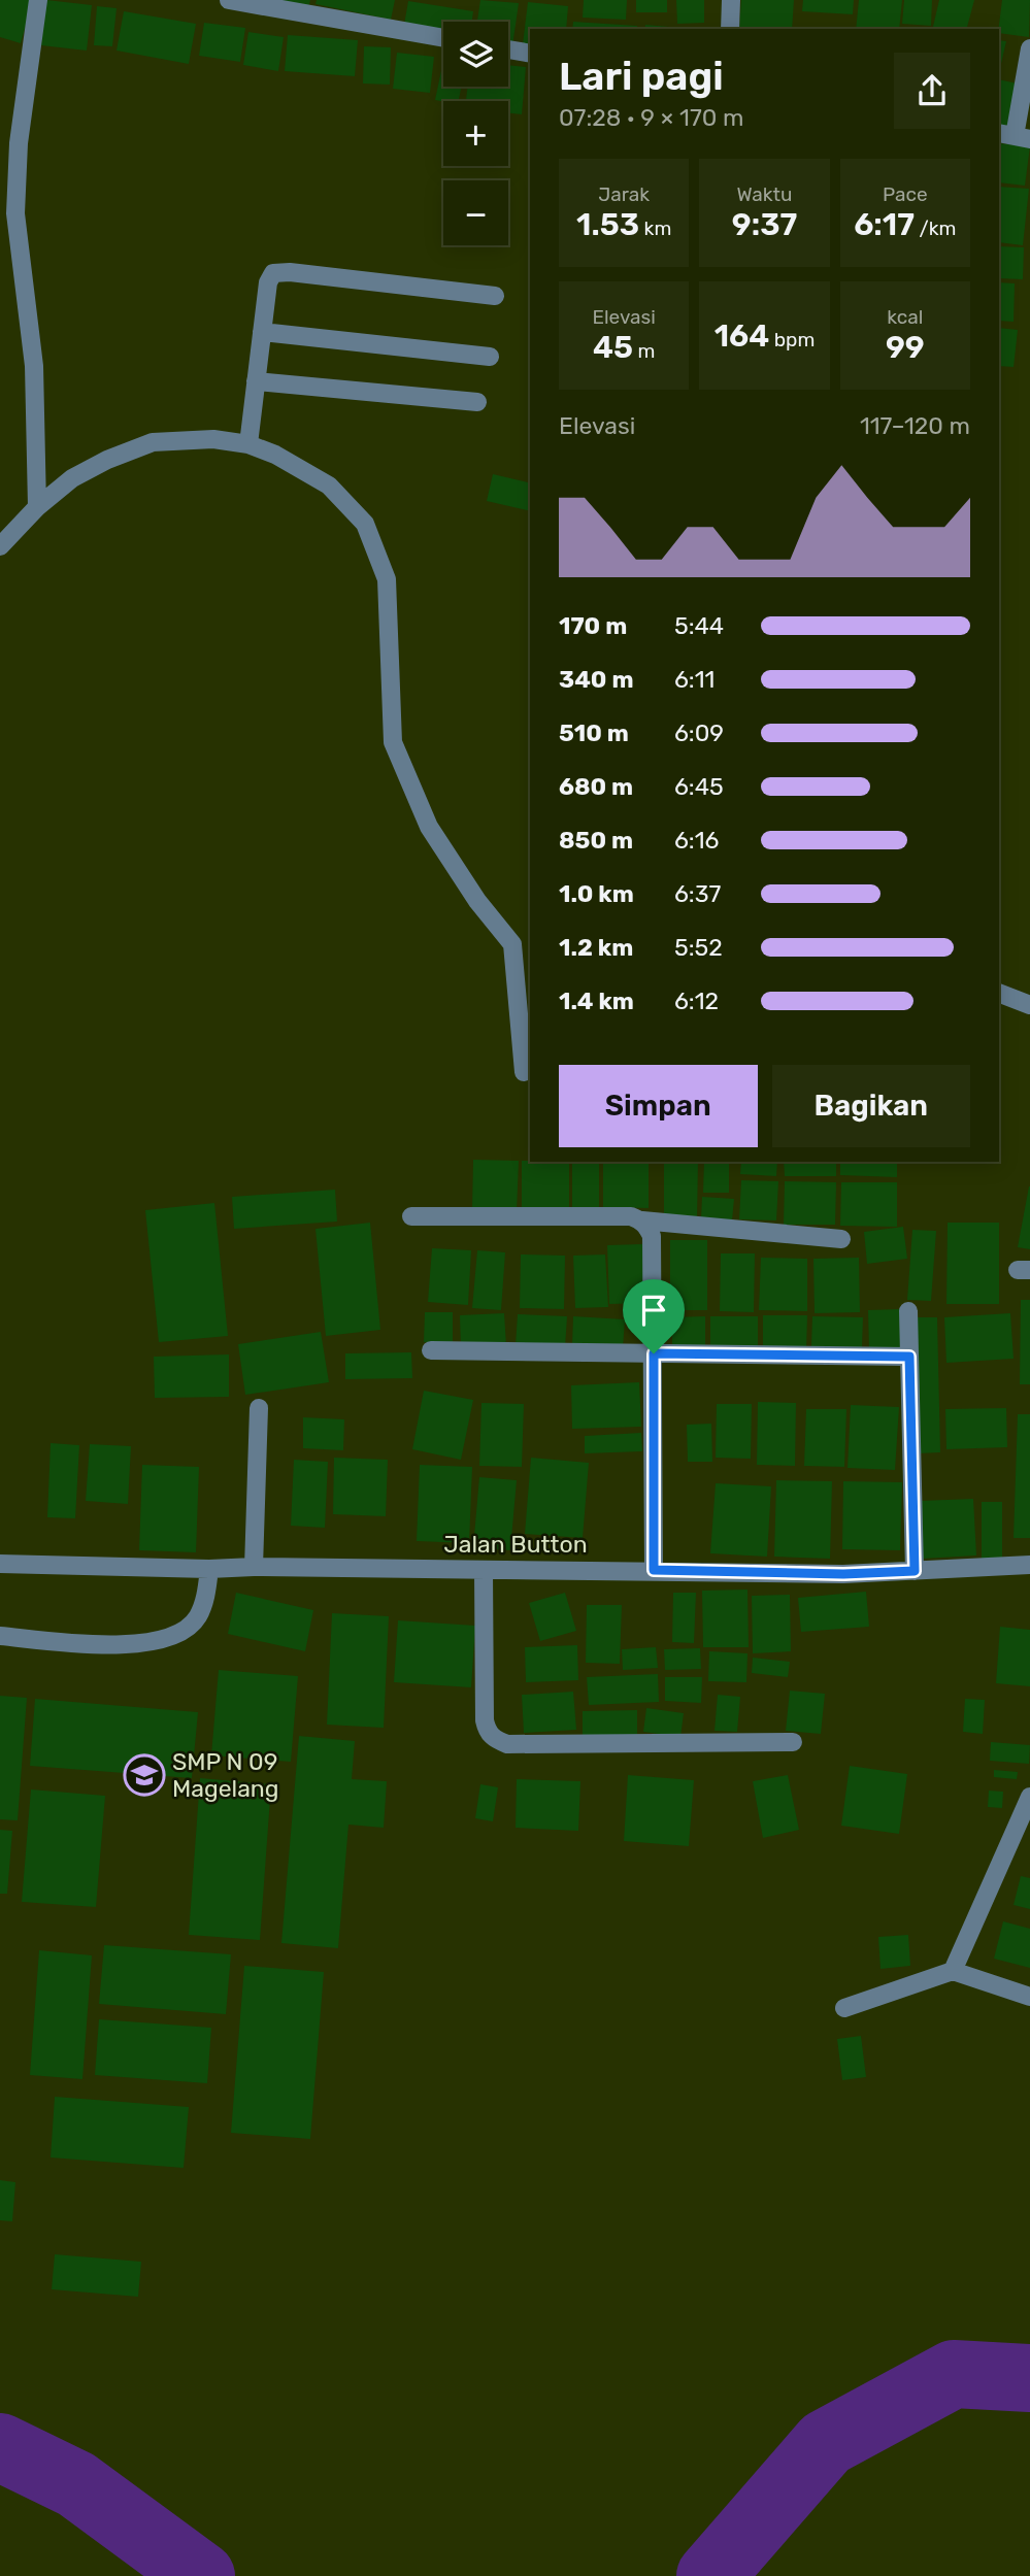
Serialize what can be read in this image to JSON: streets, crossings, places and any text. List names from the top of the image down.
{
  "streets": {
    "street": ["Jalan Button"]
  },
  "places": {
    "school or university": ["SMP N 09 Magelang"]
  },
  "page": {
    "map_buttons": ["+", "−"],
    "heading": ["Lari pagi", "07:28 · 9 × 170 m"],
    "stats": [
      ["Jarak", "1.53 km"],
      ["Waktu", "9:37"],
      ["Pace", "6:17 /km"],
      ["Elevasi", "45 m"],
      ["164 bpm"],
      ["kcal", "99"]
    ],
    "chart": ["Elevasi", "117–120 m"],
    "list": [
      {
        "name": "170 m",
        "note": "5:44"
      },
      {
        "name": "340 m",
        "note": "6:11"
      },
      {
        "name": "510 m",
        "note": "6:09"
      },
      {
        "name": "680 m",
        "note": "6:45"
      },
      {
        "name": "850 m",
        "note": "6:16"
      },
      {
        "name": "1.0 km",
        "note": "6:37"
      },
      {
        "name": "1.2 km",
        "note": "5:52"
      },
      {
        "name": "1.4 km",
        "note": "6:12"
      }
    ],
    "buttons": ["Simpan", "Bagikan"]
  }
}
